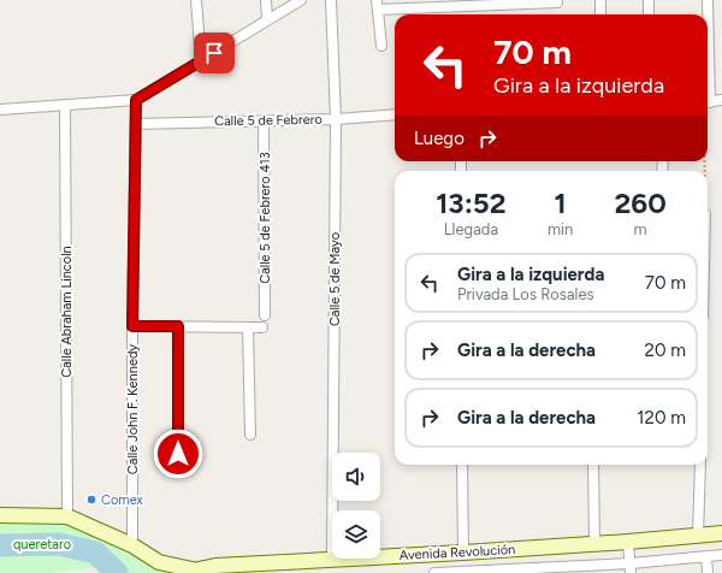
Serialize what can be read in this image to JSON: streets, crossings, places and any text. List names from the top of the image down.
{
  "streets": {
    "main road": ["Avenida Revolución"],
    "street": [
      "Calle 5 de Febrero",
      "Calle 5 de Febrero 413",
      "Calle 5 de Mayo",
      "Calle Abraham Lincoln",
      "Calle John F. Kennedy"
    ]
  },
  "crossings": [
    ["Calle 5 de Febrero", "Calle 5 de Febrero 413"],
    ["Calle 5 de Febrero", "Calle 5 de Mayo"],
    ["Calle 5 de Febrero", "Calle John F. Kennedy"],
    ["Calle 5 de Mayo", "Avenida Revolución"],
    ["Calle Abraham Lincoln", "Avenida Revolución"],
    ["Calle John F. Kennedy", "Avenida Revolución"]
  ],
  "parks": ["queretaro"],
  "places": ["Comex"],
  "page": {
    "turn": ["70 m", "Gira a la izquierda"],
    "then": "Luego",
    "eta": [
      "13:52",
      "Llegada",
      "1",
      "min",
      "260",
      "m"
    ],
    "list": [
      {
        "name": "Gira a la izquierda",
        "note": "Privada Los Rosales",
        "value": "70 m"
      },
      {
        "name": "Gira a la derecha",
        "value": "20 m"
      },
      {
        "name": "Gira a la derecha",
        "value": "120 m"
      }
    ]
  }
}
